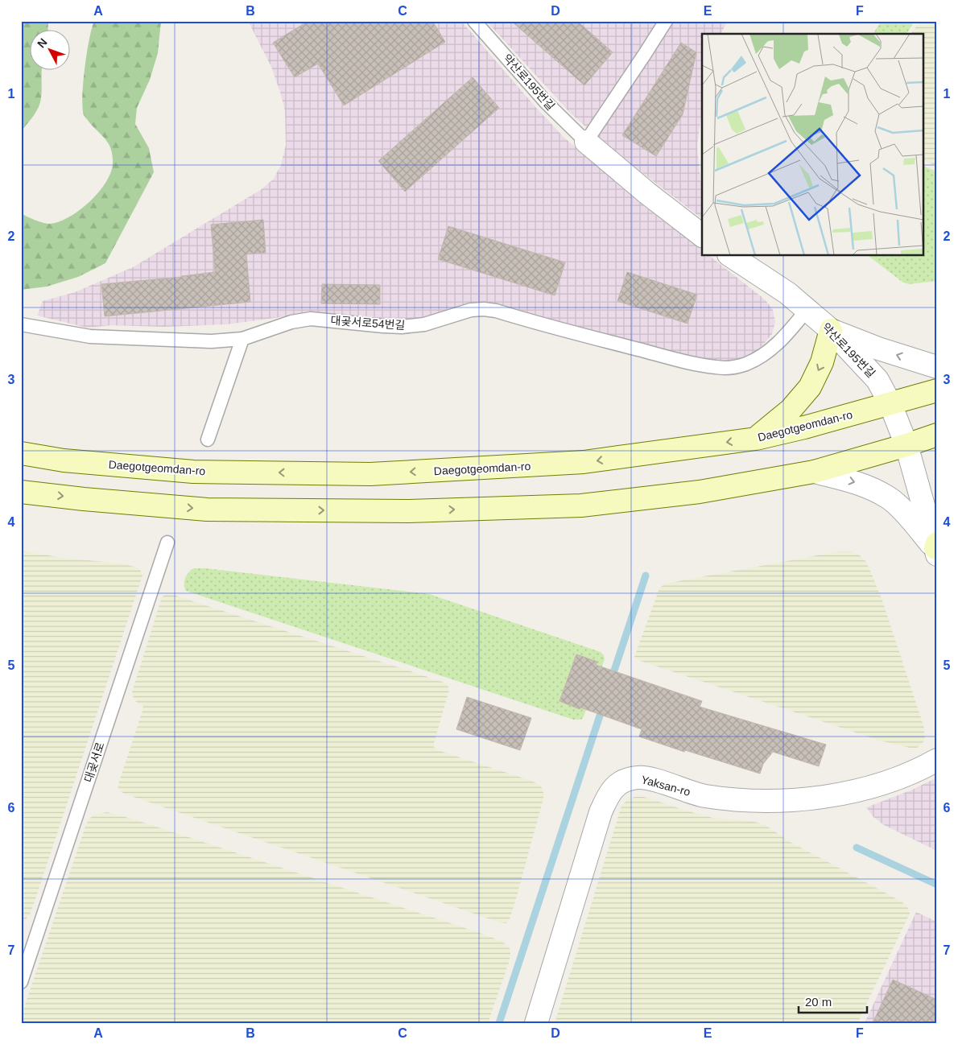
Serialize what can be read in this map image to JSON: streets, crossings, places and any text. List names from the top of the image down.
{
  "streets": {
    "main road": ["Daegotgeomdan-ro"],
    "street": ["약산로195번길", "Yaksan-ro"],
    "lane": ["대곶서로54번길", "대곶서로"]
  },
  "crossings": [
    ["약산로195번길", "대곶서로54번길"],
    ["약산로195번길", "Daegotgeomdan-ro"]
  ],
  "scale_bar": "20 m",
  "north": "top left",
  "grid": {
    "columns": [
      "A",
      "B",
      "C",
      "D",
      "E",
      "F"
    ],
    "rows": [
      "1",
      "2",
      "3",
      "4",
      "5",
      "6",
      "7"
    ]
  }
}
